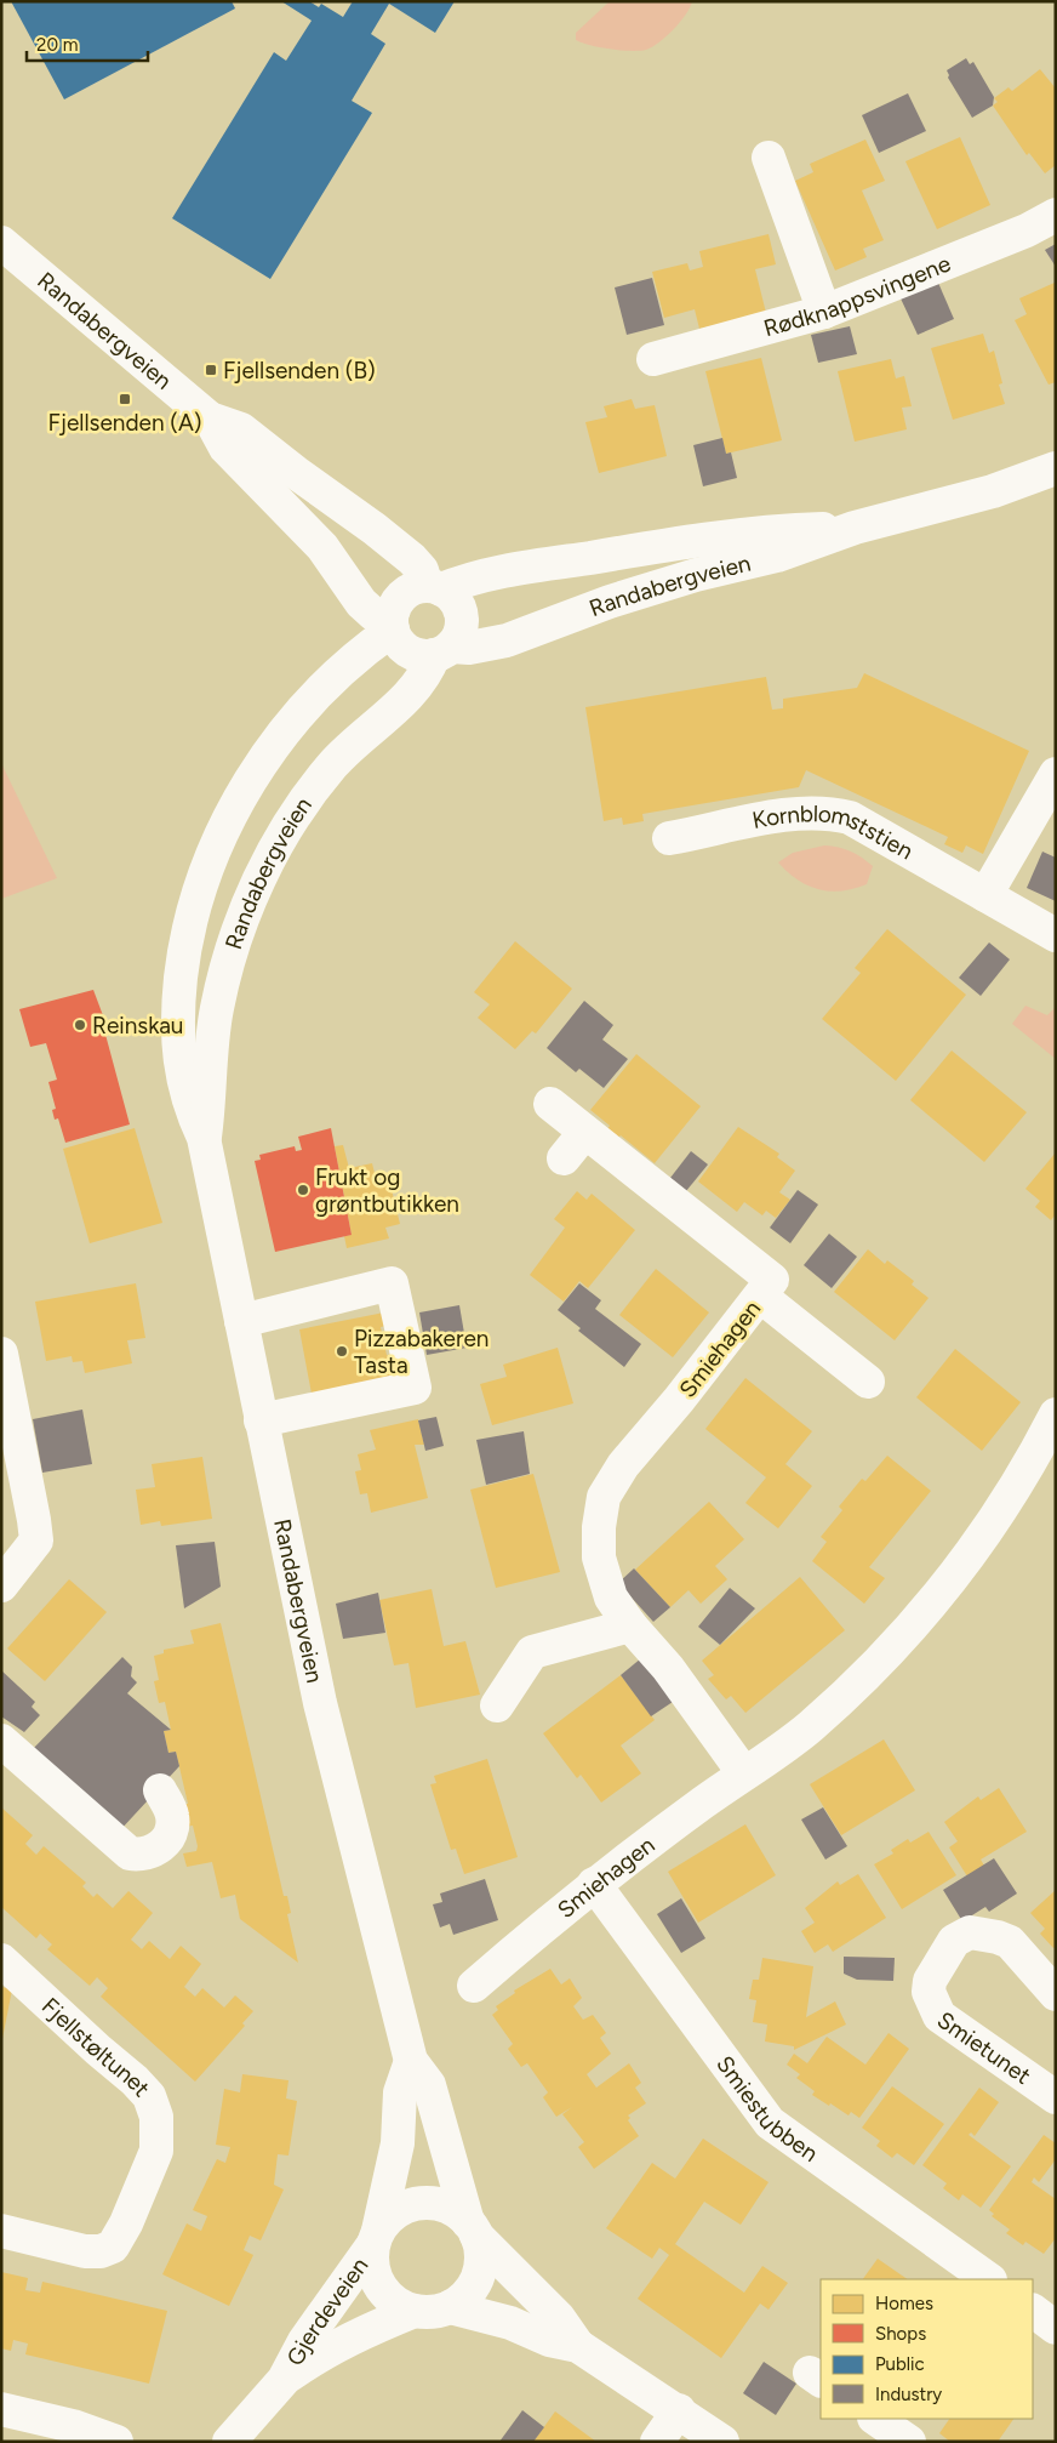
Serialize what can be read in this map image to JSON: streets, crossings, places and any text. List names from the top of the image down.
{
  "streets": {
    "street": [
      "Rødknappsvingene",
      "Randabergveien",
      "Kornblomststien",
      "Smiehagen",
      "Smietunet",
      "Fjellstøltunet",
      "Smiestubben",
      "Gjerdeveien"
    ]
  },
  "crossings": [
    ["Randabergveien", "Gjerdeveien"],
    ["Smiehagen", "Smiestubben"]
  ],
  "places": {
    "transit": ["Fjellsenden (B)", "Fjellsenden (A)"],
    "other": ["Reinskau", "Frukt og grøntbutikken", "Pizzabakeren Tasta"]
  },
  "legend": [
    "Homes",
    "Shops",
    "Public",
    "Industry"
  ],
  "scale_bar": "20 m"
}
